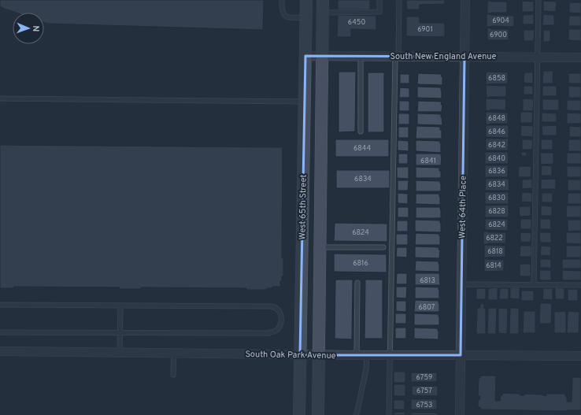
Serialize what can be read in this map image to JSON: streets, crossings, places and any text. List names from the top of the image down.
{
  "streets": {
    "street": [
      "South New England Avenue",
      "West 65th Street",
      "West 64th Place",
      "South Oak Park Avenue"
    ]
  },
  "crossings": [
    ["South New England Avenue", "West 65th Street"],
    ["South New England Avenue", "West 64th Place"],
    ["West 65th Street", "South Oak Park Avenue"],
    ["West 64th Place", "South Oak Park Avenue"]
  ],
  "house_numbers": [
    "6904",
    "6450",
    "6901",
    "6900",
    "6858",
    "6848",
    "6846",
    "6842",
    "6844",
    "6840",
    "6841",
    "6836",
    "6834",
    "6834",
    "6830",
    "6828",
    "6824",
    "6824",
    "6822",
    "6818",
    "6816",
    "6814",
    "6813",
    "6807",
    "6759",
    "6757",
    "6753"
  ],
  "north": "right"
}
